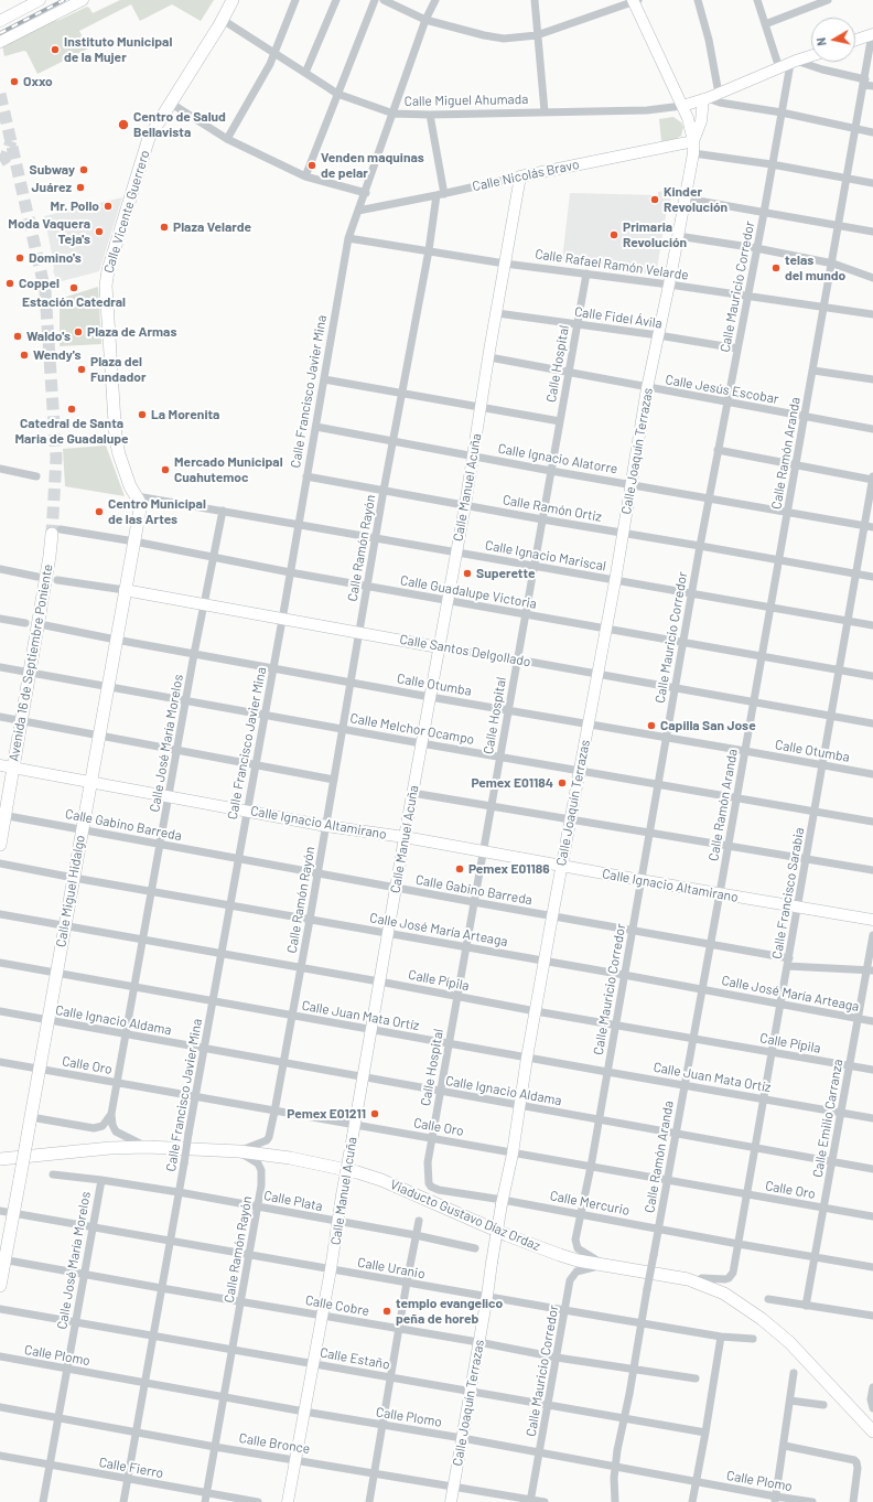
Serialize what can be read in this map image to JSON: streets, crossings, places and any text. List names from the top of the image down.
{
  "streets": {
    "main road": [
      "Calle Vicente Guerrero",
      "Avenida 16 de Septiembre Poniente",
      "Calle Miguel Hidalgo",
      "Viaducto Gustavo Díaz Ordaz"
    ],
    "street": [
      "Calle Miguel Ahumada",
      "Calle Nicolás Bravo",
      "Calle Rafael Ramón Velarde",
      "Calle Mauricio Corredor",
      "Calle Fidel Ávila",
      "Calle Hospital",
      "Calle Jesús Escobar",
      "Calle Francisco Javier Mina",
      "Calle Joaquín Terrazas",
      "Calle Ramón Aranda",
      "Calle Ignacio Alatorre",
      "Calle Manuel Acuña",
      "Calle Ramón Ortiz",
      "Calle Ramón Rayón",
      "Calle Ignacio Mariscal",
      "Calle Guadalupe Victoria",
      "Calle Santos Delgollado",
      "Calle Otumba",
      "Calle Melchor Ocampo",
      "Calle José María Morelos",
      "Calle Ignacio Altamirano",
      "Calle Gabino Barreda",
      "Calle Francisco Sarabia",
      "Calle José María Arteaga",
      "Calle Pípila",
      "Calle Juan Mata Ortíz",
      "Calle Ignacio Aldama",
      "Calle Oro",
      "Calle Emilio Carranza",
      "Calle Plata",
      "Calle Mercurio",
      "Calle Uranio",
      "Calle Cobre",
      "Calle Plomo",
      "Calle Estaño",
      "Calle Bronce",
      "Calle Fierro"
    ]
  },
  "crossings": [
    ["Calle Miguel Ahumada", "Calle Vicente Guerrero"],
    ["Calle Miguel Ahumada", "Calle Francisco Javier Mina"],
    ["Calle Miguel Ahumada", "Calle Joaquín Terrazas"],
    ["Calle Miguel Ahumada", "Calle Ramón Rayón"],
    ["Calle Nicolás Bravo", "Calle Francisco Javier Mina"],
    ["Calle Nicolás Bravo", "Calle Joaquín Terrazas"],
    ["Calle Nicolás Bravo", "Calle Manuel Acuña"],
    ["Calle Nicolás Bravo", "Calle Ramón Rayón"],
    ["Calle Vicente Guerrero", "Calle Ignacio Mariscal"],
    ["Calle Vicente Guerrero", "Calle Miguel Hidalgo"],
    ["Calle Rafael Ramón Velarde", "Calle Mauricio Corredor"],
    ["Calle Rafael Ramón Velarde", "Calle Hospital"],
    ["Calle Rafael Ramón Velarde", "Calle Francisco Javier Mina"],
    ["Calle Rafael Ramón Velarde", "Calle Joaquín Terrazas"],
    ["Calle Rafael Ramón Velarde", "Calle Ramón Aranda"],
    ["Calle Rafael Ramón Velarde", "Calle Manuel Acuña"],
    ["Calle Rafael Ramón Velarde", "Calle Ramón Rayón"],
    ["Calle Mauricio Corredor", "Calle Fidel Ávila"],
    ["Calle Mauricio Corredor", "Calle Jesús Escobar"],
    ["Calle Mauricio Corredor", "Calle Ignacio Alatorre"],
    ["Calle Mauricio Corredor", "Calle Ramón Ortiz"],
    ["Calle Mauricio Corredor", "Calle Ignacio Mariscal"],
    ["Calle Mauricio Corredor", "Calle Guadalupe Victoria"],
    ["Calle Mauricio Corredor", "Calle Santos Delgollado"],
    ["Calle Mauricio Corredor", "Calle Otumba"],
    ["Calle Mauricio Corredor", "Calle Melchor Ocampo"],
    ["Calle Mauricio Corredor", "Calle Ignacio Altamirano"],
    ["Calle Mauricio Corredor", "Calle Gabino Barreda"],
    ["Calle Mauricio Corredor", "Calle José María Arteaga"],
    ["Calle Mauricio Corredor", "Calle Pípila"],
    ["Calle Mauricio Corredor", "Calle Juan Mata Ortíz"],
    ["Calle Mauricio Corredor", "Calle Ignacio Aldama"],
    ["Calle Mauricio Corredor", "Calle Oro"],
    ["Calle Mauricio Corredor", "Calle Mercurio"],
    ["Calle Mauricio Corredor", "Viaducto Gustavo Díaz Ordaz"],
    ["Calle Mauricio Corredor", "Calle Uranio"],
    ["Calle Mauricio Corredor", "Calle Cobre"],
    ["Calle Mauricio Corredor", "Calle Plomo"],
    ["Calle Mauricio Corredor", "Calle Estaño"],
    ["Calle Mauricio Corredor", "Calle Bronce"],
    ["Calle Fidel Ávila", "Calle Hospital"],
    ["Calle Fidel Ávila", "Calle Joaquín Terrazas"],
    ["Calle Fidel Ávila", "Calle Manuel Acuña"],
    ["Calle Hospital", "Calle Jesús Escobar"],
    ["Calle Hospital", "Calle Ignacio Alatorre"],
    ["Calle Hospital", "Calle Ramón Ortiz"],
    ["Calle Hospital", "Calle Ignacio Mariscal"],
    ["Calle Hospital", "Calle Guadalupe Victoria"],
    ["Calle Hospital", "Calle Santos Delgollado"],
    ["Calle Hospital", "Calle Otumba"],
    ["Calle Hospital", "Calle Melchor Ocampo"],
    ["Calle Hospital", "Calle Ignacio Altamirano"],
    ["Calle Hospital", "Calle Gabino Barreda"],
    ["Calle Hospital", "Calle José María Arteaga"],
    ["Calle Hospital", "Calle Pípila"],
    ["Calle Hospital", "Calle Juan Mata Ortíz"],
    ["Calle Hospital", "Calle Ignacio Aldama"],
    ["Calle Hospital", "Calle Oro"],
    ["Calle Hospital", "Calle Mercurio"],
    ["Calle Jesús Escobar", "Calle Joaquín Terrazas"],
    ["Calle Jesús Escobar", "Calle Ramón Aranda"],
    ["Calle Jesús Escobar", "Calle Manuel Acuña"],
    ["Calle Francisco Javier Mina", "Calle Ignacio Alatorre"],
    ["Calle Francisco Javier Mina", "Calle Ramón Ortiz"],
    ["Calle Francisco Javier Mina", "Calle Ignacio Mariscal"],
    ["Calle Francisco Javier Mina", "Calle Guadalupe Victoria"],
    ["Calle Francisco Javier Mina", "Calle Santos Delgollado"],
    ["Calle Francisco Javier Mina", "Calle Otumba"],
    ["Calle Francisco Javier Mina", "Calle Melchor Ocampo"],
    ["Calle Francisco Javier Mina", "Calle Ignacio Altamirano"],
    ["Calle Francisco Javier Mina", "Calle Gabino Barreda"],
    ["Calle Francisco Javier Mina", "Calle José María Arteaga"],
    ["Calle Francisco Javier Mina", "Calle Pípila"],
    ["Calle Francisco Javier Mina", "Calle Juan Mata Ortíz"],
    ["Calle Francisco Javier Mina", "Calle Ignacio Aldama"],
    ["Calle Francisco Javier Mina", "Calle Oro"],
    ["Calle Francisco Javier Mina", "Calle Plata"],
    ["Calle Francisco Javier Mina", "Calle Uranio"],
    ["Calle Francisco Javier Mina", "Calle Cobre"],
    ["Calle Francisco Javier Mina", "Calle Plomo"],
    ["Calle Francisco Javier Mina", "Calle Estaño"],
    ["Calle Francisco Javier Mina", "Calle Bronce"],
    ["Calle Francisco Javier Mina", "Calle Fierro"],
    ["Calle Joaquín Terrazas", "Calle Ignacio Alatorre"],
    ["Calle Joaquín Terrazas", "Calle Ramón Ortiz"],
    ["Calle Joaquín Terrazas", "Calle Ignacio Mariscal"],
    ["Calle Joaquín Terrazas", "Calle Guadalupe Victoria"],
    ["Calle Joaquín Terrazas", "Calle Santos Delgollado"],
    ["Calle Joaquín Terrazas", "Calle Otumba"],
    ["Calle Joaquín Terrazas", "Calle Melchor Ocampo"],
    ["Calle Joaquín Terrazas", "Calle Ignacio Altamirano"],
    ["Calle Joaquín Terrazas", "Calle Gabino Barreda"],
    ["Calle Joaquín Terrazas", "Calle José María Arteaga"],
    ["Calle Joaquín Terrazas", "Calle Pípila"],
    ["Calle Joaquín Terrazas", "Calle Juan Mata Ortíz"],
    ["Calle Joaquín Terrazas", "Calle Ignacio Aldama"],
    ["Calle Joaquín Terrazas", "Calle Oro"],
    ["Calle Joaquín Terrazas", "Calle Mercurio"],
    ["Calle Joaquín Terrazas", "Calle Uranio"],
    ["Calle Joaquín Terrazas", "Calle Cobre"],
    ["Calle Joaquín Terrazas", "Calle Plomo"],
    ["Calle Joaquín Terrazas", "Calle Estaño"],
    ["Calle Joaquín Terrazas", "Calle Bronce"],
    ["Calle Ramón Aranda", "Calle Ignacio Alatorre"],
    ["Calle Ramón Aranda", "Calle Ramón Ortiz"],
    ["Calle Ramón Aranda", "Calle Ignacio Mariscal"],
    ["Calle Ramón Aranda", "Calle Guadalupe Victoria"],
    ["Calle Ramón Aranda", "Calle Santos Delgollado"],
    ["Calle Ramón Aranda", "Calle Otumba"],
    ["Calle Ramón Aranda", "Calle Melchor Ocampo"],
    ["Calle Ramón Aranda", "Calle Ignacio Altamirano"],
    ["Calle Ramón Aranda", "Calle Gabino Barreda"],
    ["Calle Ramón Aranda", "Calle José María Arteaga"],
    ["Calle Ramón Aranda", "Calle Pípila"],
    ["Calle Ramón Aranda", "Calle Juan Mata Ortíz"],
    ["Calle Ramón Aranda", "Calle Ignacio Aldama"],
    ["Calle Ramón Aranda", "Calle Oro"],
    ["Calle Ramón Aranda", "Calle Mercurio"],
    ["Calle Ramón Aranda", "Calle Uranio"],
    ["Calle Ramón Aranda", "Calle Cobre"],
    ["Calle Ramón Aranda", "Calle Plomo"],
    ["Calle Ramón Aranda", "Calle Estaño"],
    ["Calle Ignacio Alatorre", "Calle Manuel Acuña"],
    ["Calle Ignacio Alatorre", "Calle Ramón Rayón"],
    ["Calle Ignacio Alatorre", "Calle Francisco Sarabia"],
    ["Calle Manuel Acuña", "Calle Ramón Ortiz"],
    ["Calle Manuel Acuña", "Calle Ignacio Mariscal"],
    ["Calle Manuel Acuña", "Calle Guadalupe Victoria"],
    ["Calle Manuel Acuña", "Calle Santos Delgollado"],
    ["Calle Manuel Acuña", "Calle Otumba"],
    ["Calle Manuel Acuña", "Calle Melchor Ocampo"],
    ["Calle Manuel Acuña", "Calle Ignacio Altamirano"],
    ["Calle Manuel Acuña", "Calle Gabino Barreda"],
    ["Calle Manuel Acuña", "Calle José María Arteaga"],
    ["Calle Manuel Acuña", "Calle Pípila"],
    ["Calle Manuel Acuña", "Calle Juan Mata Ortíz"],
    ["Calle Manuel Acuña", "Calle Ignacio Aldama"],
    ["Calle Manuel Acuña", "Calle Oro"],
    ["Calle Manuel Acuña", "Calle Plata"],
    ["Calle Manuel Acuña", "Calle Uranio"],
    ["Calle Manuel Acuña", "Calle Cobre"],
    ["Calle Manuel Acuña", "Calle Plomo"],
    ["Calle Manuel Acuña", "Calle Estaño"],
    ["Calle Manuel Acuña", "Calle Bronce"],
    ["Calle Ramón Ortiz", "Calle Ramón Rayón"],
    ["Calle Ramón Ortiz", "Calle Francisco Sarabia"],
    ["Calle Ramón Rayón", "Calle Ignacio Mariscal"],
    ["Calle Ramón Rayón", "Calle Guadalupe Victoria"],
    ["Calle Ramón Rayón", "Calle Santos Delgollado"],
    ["Calle Ramón Rayón", "Calle Otumba"],
    ["Calle Ramón Rayón", "Calle Melchor Ocampo"],
    ["Calle Ramón Rayón", "Calle Ignacio Altamirano"],
    ["Calle Ramón Rayón", "Calle Gabino Barreda"],
    ["Calle Ramón Rayón", "Calle José María Arteaga"],
    ["Calle Ramón Rayón", "Calle Pípila"],
    ["Calle Ramón Rayón", "Calle Juan Mata Ortíz"],
    ["Calle Ramón Rayón", "Calle Ignacio Aldama"],
    ["Calle Ramón Rayón", "Calle Oro"],
    ["Calle Ramón Rayón", "Calle Plata"],
    ["Calle Ramón Rayón", "Viaducto Gustavo Díaz Ordaz"],
    ["Calle Ramón Rayón", "Calle Uranio"],
    ["Calle Ramón Rayón", "Calle Cobre"],
    ["Calle Ramón Rayón", "Calle Plomo"],
    ["Calle Ramón Rayón", "Calle Estaño"],
    ["Calle Ramón Rayón", "Calle Bronce"],
    ["Calle Ramón Rayón", "Calle Fierro"],
    ["Calle Ignacio Mariscal", "Calle José María Morelos"],
    ["Calle Ignacio Mariscal", "Calle Miguel Hidalgo"],
    ["Calle Ignacio Mariscal", "Calle Francisco Sarabia"],
    ["Calle Guadalupe Victoria", "Avenida 16 de Septiembre Poniente"],
    ["Calle Guadalupe Victoria", "Calle José María Morelos"],
    ["Calle Guadalupe Victoria", "Calle Miguel Hidalgo"],
    ["Calle Guadalupe Victoria", "Calle Francisco Sarabia"],
    ["Calle Santos Delgollado", "Calle José María Morelos"],
    ["Calle Santos Delgollado", "Calle Miguel Hidalgo"],
    ["Calle Santos Delgollado", "Calle Francisco Sarabia"],
    ["Avenida 16 de Septiembre Poniente", "Calle Melchor Ocampo"],
    ["Avenida 16 de Septiembre Poniente", "Calle Ignacio Altamirano"],
    ["Avenida 16 de Septiembre Poniente", "Calle Gabino Barreda"],
    ["Calle Otumba", "Calle José María Morelos"],
    ["Calle Otumba", "Calle Miguel Hidalgo"],
    ["Calle Otumba", "Calle Francisco Sarabia"],
    ["Calle Melchor Ocampo", "Calle José María Morelos"],
    ["Calle Melchor Ocampo", "Calle Miguel Hidalgo"],
    ["Calle Melchor Ocampo", "Calle Francisco Sarabia"],
    ["Calle José María Morelos", "Calle Ignacio Altamirano"],
    ["Calle José María Morelos", "Calle Gabino Barreda"],
    ["Calle José María Morelos", "Calle José María Arteaga"],
    ["Calle José María Morelos", "Calle Pípila"],
    ["Calle José María Morelos", "Calle Juan Mata Ortíz"],
    ["Calle José María Morelos", "Calle Ignacio Aldama"],
    ["Calle José María Morelos", "Calle Oro"],
    ["Calle José María Morelos", "Calle Plata"],
    ["Calle José María Morelos", "Calle Uranio"],
    ["Calle José María Morelos", "Calle Cobre"],
    ["Calle José María Morelos", "Calle Plomo"],
    ["Calle José María Morelos", "Calle Estaño"],
    ["Calle José María Morelos", "Calle Bronce"],
    ["Calle José María Morelos", "Calle Fierro"],
    ["Calle Ignacio Altamirano", "Calle Miguel Hidalgo"],
    ["Calle Ignacio Altamirano", "Calle Francisco Sarabia"],
    ["Calle Gabino Barreda", "Calle Miguel Hidalgo"],
    ["Calle Gabino Barreda", "Calle Francisco Sarabia"],
    ["Calle Gabino Barreda", "Calle Emilio Carranza"],
    ["Calle Miguel Hidalgo", "Calle José María Arteaga"],
    ["Calle Miguel Hidalgo", "Calle Pípila"],
    ["Calle Miguel Hidalgo", "Calle Juan Mata Ortíz"],
    ["Calle Miguel Hidalgo", "Calle Ignacio Aldama"],
    ["Calle Miguel Hidalgo", "Calle Oro"],
    ["Calle Miguel Hidalgo", "Calle Uranio"],
    ["Calle Miguel Hidalgo", "Calle Cobre"],
    ["Calle Francisco Sarabia", "Calle José María Arteaga"],
    ["Calle Francisco Sarabia", "Calle Pípila"],
    ["Calle Francisco Sarabia", "Calle Juan Mata Ortíz"],
    ["Calle Francisco Sarabia", "Calle Ignacio Aldama"],
    ["Calle Francisco Sarabia", "Calle Oro"],
    ["Calle Francisco Sarabia", "Calle Mercurio"],
    ["Calle Francisco Sarabia", "Viaducto Gustavo Díaz Ordaz"],
    ["Calle José María Arteaga", "Calle Emilio Carranza"],
    ["Calle Pípila", "Calle Emilio Carranza"],
    ["Calle Juan Mata Ortíz", "Calle Emilio Carranza"],
    ["Calle Ignacio Aldama", "Calle Emilio Carranza"],
    ["Calle Oro", "Calle Emilio Carranza"],
    ["Calle Emilio Carranza", "Calle Mercurio"]
  ],
  "places": [
    "Instituto Municipal de la Mujer",
    "Oxxo",
    "Centro de Salud Bellavista",
    "Venden maquinas de pelar",
    "Subway",
    "Juárez",
    "Kinder Revolución",
    "Mr. Pollo",
    "Plaza Velarde",
    "Moda Vaquera Teja's",
    "Primaria Revolución",
    "Domino's",
    "telas del mundo",
    "Coppel",
    "Estación Catedral",
    "Plaza de Armas",
    "Waldo's",
    "Wendy's",
    "Plaza del Fundador",
    "Catedral de Santa Maria de Guadalupe",
    "La Morenita",
    "Mercado Municipal Cuahutemoc",
    "Centro Municipal de las Artes",
    "Superette",
    "Capilla San Jose",
    "Pemex E01184",
    "Pemex E01186",
    "Pemex E01211",
    "templo evangelico peña de horeb"
  ],
  "north": "left"
}
